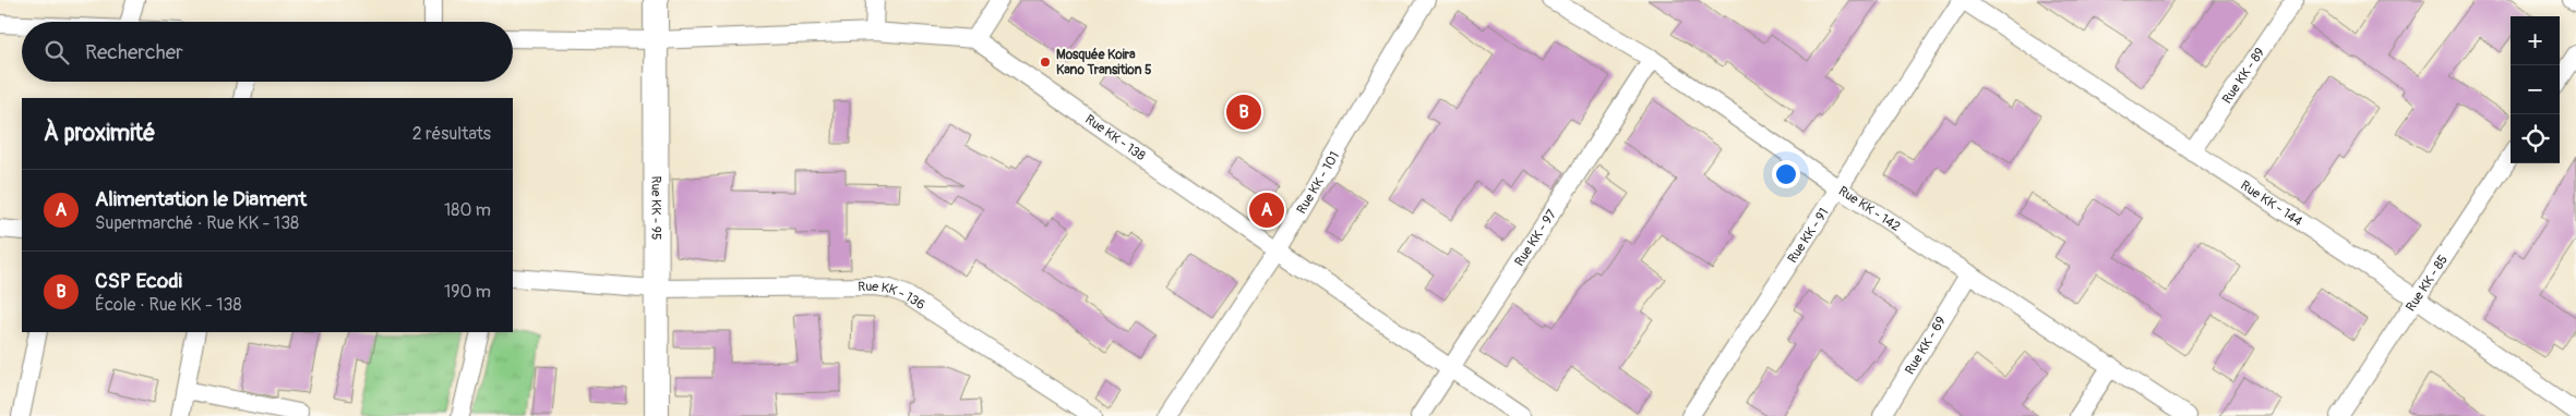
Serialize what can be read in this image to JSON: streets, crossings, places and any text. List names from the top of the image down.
{
  "streets": {
    "street": [
      "Rue KK - 89",
      "Rue KK - 138",
      "Rue KK - 101",
      "Rue KK - 144",
      "Rue KK - 95",
      "Rue KK - 142",
      "Rue KK - 91",
      "Rue KK - 97",
      "Rue KK - 85",
      "Rue KK - 136",
      "Rue KK - 69"
    ]
  },
  "crossings": [
    ["Rue KK - 89", "Rue KK - 144"],
    ["Rue KK - 138", "Rue KK - 101"],
    ["Rue KK - 138", "Rue KK - 97"],
    ["Rue KK - 144", "Rue KK - 91"],
    ["Rue KK - 144", "Rue KK - 85"],
    ["Rue KK - 95", "Rue KK - 136"],
    ["Rue KK - 142", "Rue KK - 91"],
    ["Rue KK - 142", "Rue KK - 97"],
    ["Rue KK - 142", "Rue KK - 69"]
  ],
  "places": ["Mosquée Koira Kano Transition 5"],
  "page": {
    "map_buttons": ["+", "−"],
    "search": "Rechercher",
    "pins": ["B", "A"],
    "heading": ["À proximité", "2 résultats"],
    "list": [
      {
        "mark": "A",
        "name": "Alimentation le Diament",
        "note": "Supermarché · Rue KK - 138",
        "value": "180 m"
      },
      {
        "mark": "B",
        "name": "CSP Ecodi",
        "note": "École · Rue KK - 138",
        "value": "190 m"
      }
    ]
  }
}
